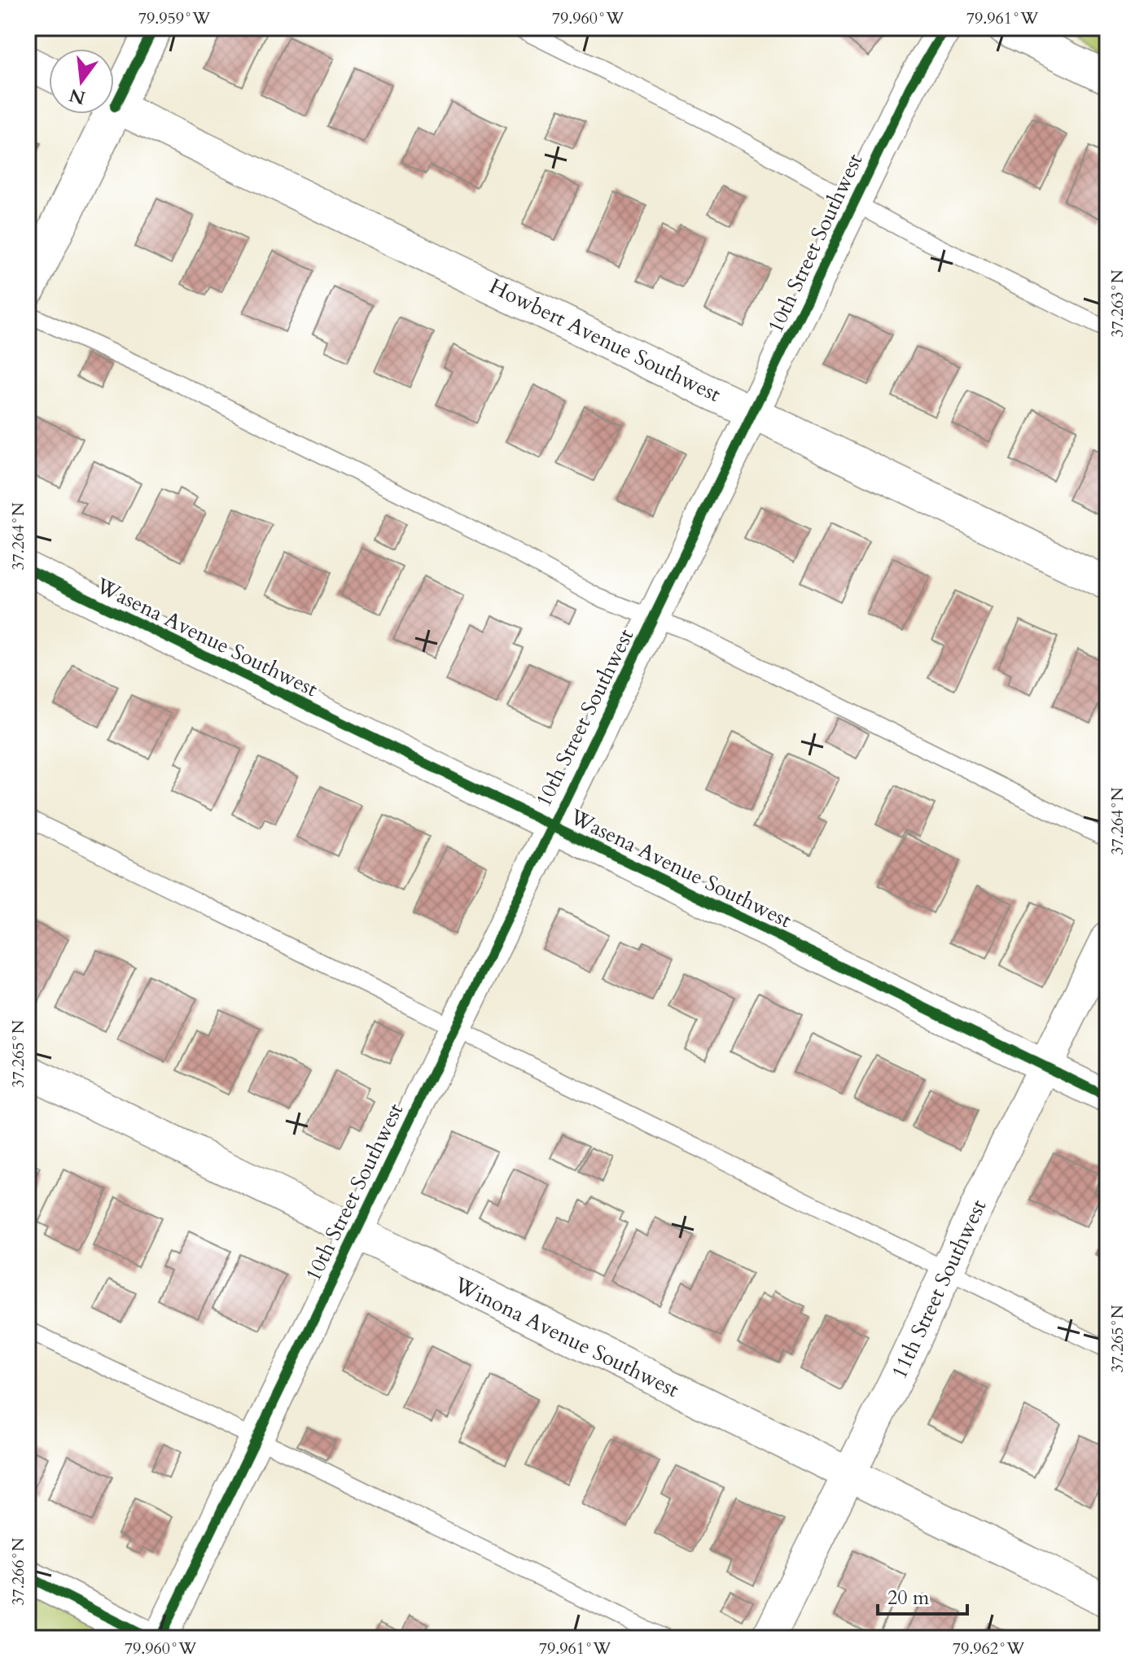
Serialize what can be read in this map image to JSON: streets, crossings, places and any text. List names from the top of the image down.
{
  "streets": {
    "street": [
      "10th Street Southwest",
      "Howbert Avenue Southwest",
      "Wasena Avenue Southwest",
      "11th Street Southwest",
      "Winona Avenue Southwest"
    ]
  },
  "crossings": [
    ["10th Street Southwest", "Howbert Avenue Southwest"],
    ["10th Street Southwest", "Wasena Avenue Southwest"],
    ["10th Street Southwest", "Winona Avenue Southwest"],
    ["Wasena Avenue Southwest", "11th Street Southwest"],
    ["11th Street Southwest", "Winona Avenue Southwest"]
  ],
  "scale_bar": "20 m",
  "north": "bottom",
  "coordinates": [
    "79.959°W",
    "79.960°W",
    "79.961°W",
    "37.263°N",
    "37.264°N",
    "37.265°N",
    "37.266°N",
    "79.962°W"
  ]
}
